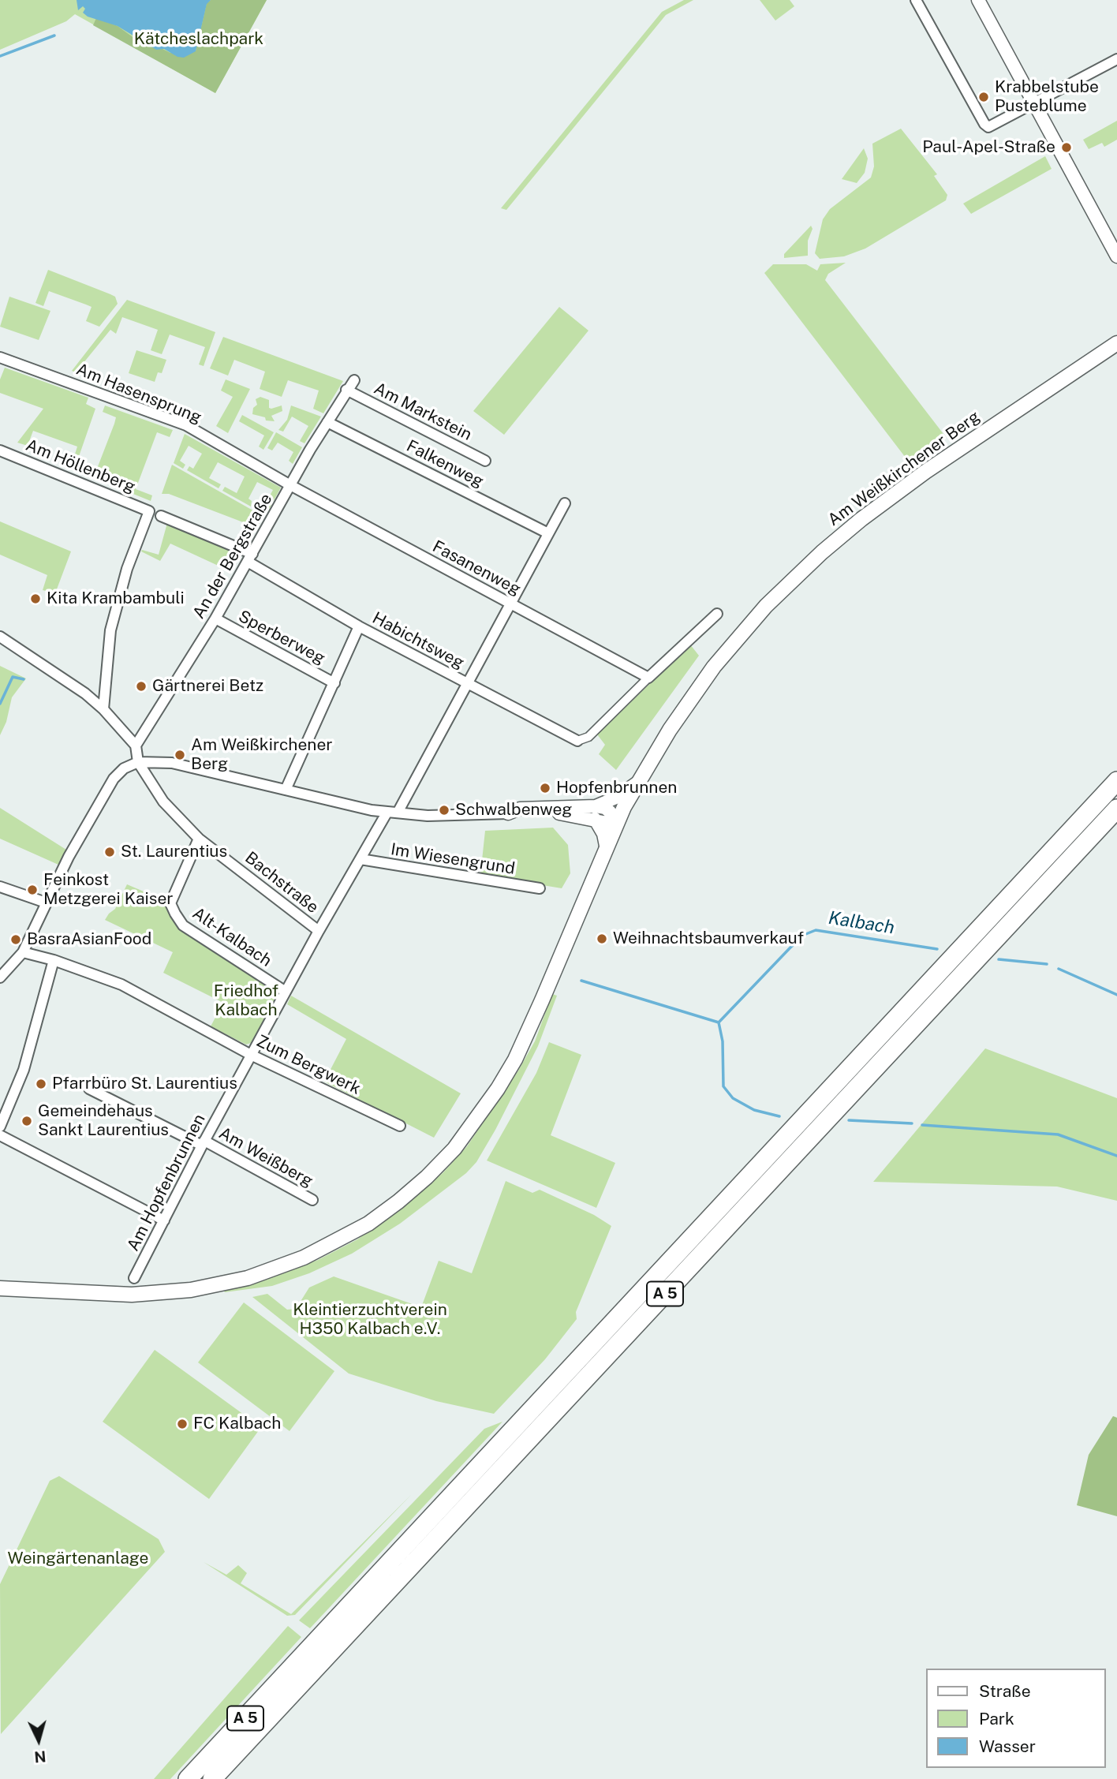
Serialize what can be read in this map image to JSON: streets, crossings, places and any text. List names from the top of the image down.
{
  "streets": {
    "highway": ["A 5"],
    "main road": ["Am Weißkirchener Berg"],
    "street": [
      "Am Hasensprung",
      "Am Markstein",
      "Falkenweg",
      "Am Höllenberg",
      "An der Bergstraße",
      "Fasanenweg",
      "Sperberweg",
      "Habichtsweg",
      "Im Wiesengrund",
      "Bachstraße",
      "Alt-Kalbach",
      "Zum Bergwerk",
      "Am Weißberg",
      "Am Hopfenbrunnen"
    ]
  },
  "crossings": [
    ["Am Hasensprung", "An der Bergstraße"],
    ["Am Hasensprung", "Fasanenweg"],
    ["Am Markstein", "An der Bergstraße"],
    ["Falkenweg", "An der Bergstraße"],
    ["Am Weißkirchener Berg", "Bachstraße"],
    ["Am Weißkirchener Berg", "Am Hopfenbrunnen"],
    ["An der Bergstraße", "Fasanenweg"],
    ["An der Bergstraße", "Sperberweg"],
    ["An der Bergstraße", "Habichtsweg"],
    ["Im Wiesengrund", "Am Hopfenbrunnen"],
    ["Bachstraße", "Alt-Kalbach"],
    ["Bachstraße", "Am Hopfenbrunnen"],
    ["Alt-Kalbach", "Am Hopfenbrunnen"],
    ["Zum Bergwerk", "Am Hopfenbrunnen"],
    ["Am Weißberg", "Am Hopfenbrunnen"]
  ],
  "water": ["Kalbach"],
  "parks": [
    "Kätcheslachpark",
    "Friedhof Kalbach",
    "Kleintierzuchtverein H350 Kalbach e.V.",
    "Weingärtenanlage"
  ],
  "places": [
    "Krabbelstube Pusteblume",
    "Paul-Apel-Straße",
    "Kita Krambambuli",
    "Gärtnerei Betz",
    "Am Weißkirchener Berg",
    "Hopfenbrunnen",
    "Schwalbenweg",
    "St. Laurentius",
    "Feinkost Metzgerei Kaiser",
    "Weihnachtsbaumverkauf",
    "BasraAsianFood",
    "Pfarrbüro St. Laurentius",
    "Gemeindehaus Sankt Laurentius",
    "FC Kalbach"
  ],
  "legend": ["Straße", "Park", "Wasser"],
  "north": "bottom"
}
